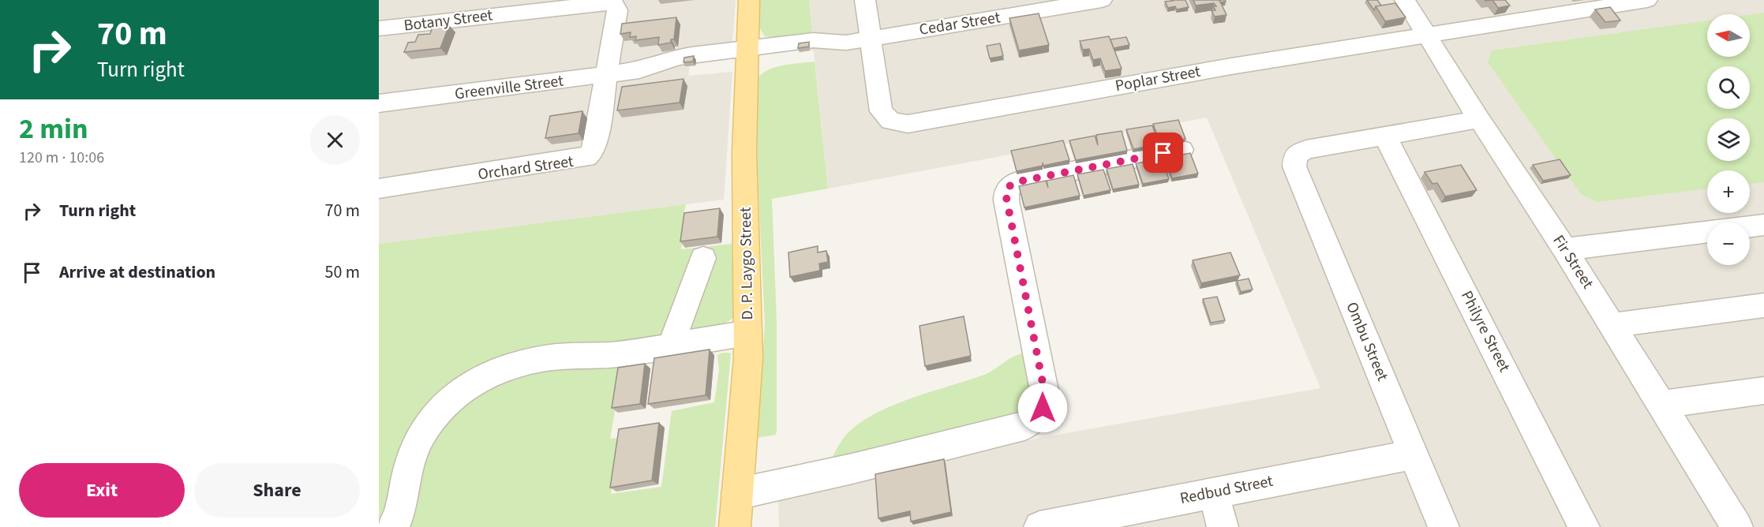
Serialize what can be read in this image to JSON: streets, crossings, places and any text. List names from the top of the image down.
{
  "streets": {
    "main road": ["D. P. Laygo Street"],
    "street": [
      "Botany Street",
      "Cedar Street",
      "Poplar Street",
      "Greenville Street",
      "Orchard Street",
      "Fir Street",
      "Philyre Street",
      "Ombu Street",
      "Redbud Street"
    ]
  },
  "crossings": [
    ["Botany Street", "Greenville Street"],
    ["Botany Street", "Orchard Street"],
    ["Cedar Street", "Poplar Street"],
    ["Cedar Street", "Greenville Street"],
    ["Cedar Street", "D. P. Laygo Street"],
    ["Poplar Street", "Fir Street"],
    ["Greenville Street", "Orchard Street"],
    ["Greenville Street", "D. P. Laygo Street"],
    ["Philyre Street", "Ombu Street"],
    ["Ombu Street", "Redbud Street"]
  ],
  "north": "left",
  "page": {
    "turn": ["70 m", "Turn right"],
    "map_buttons": ["+", "−"],
    "heading": ["2 min", "120 m · 10:06"],
    "list": [
      {
        "name": "Turn right",
        "value": "70 m"
      },
      {
        "name": "Arrive at destination",
        "value": "50 m"
      }
    ],
    "buttons": ["Exit", "Share"]
  }
}
